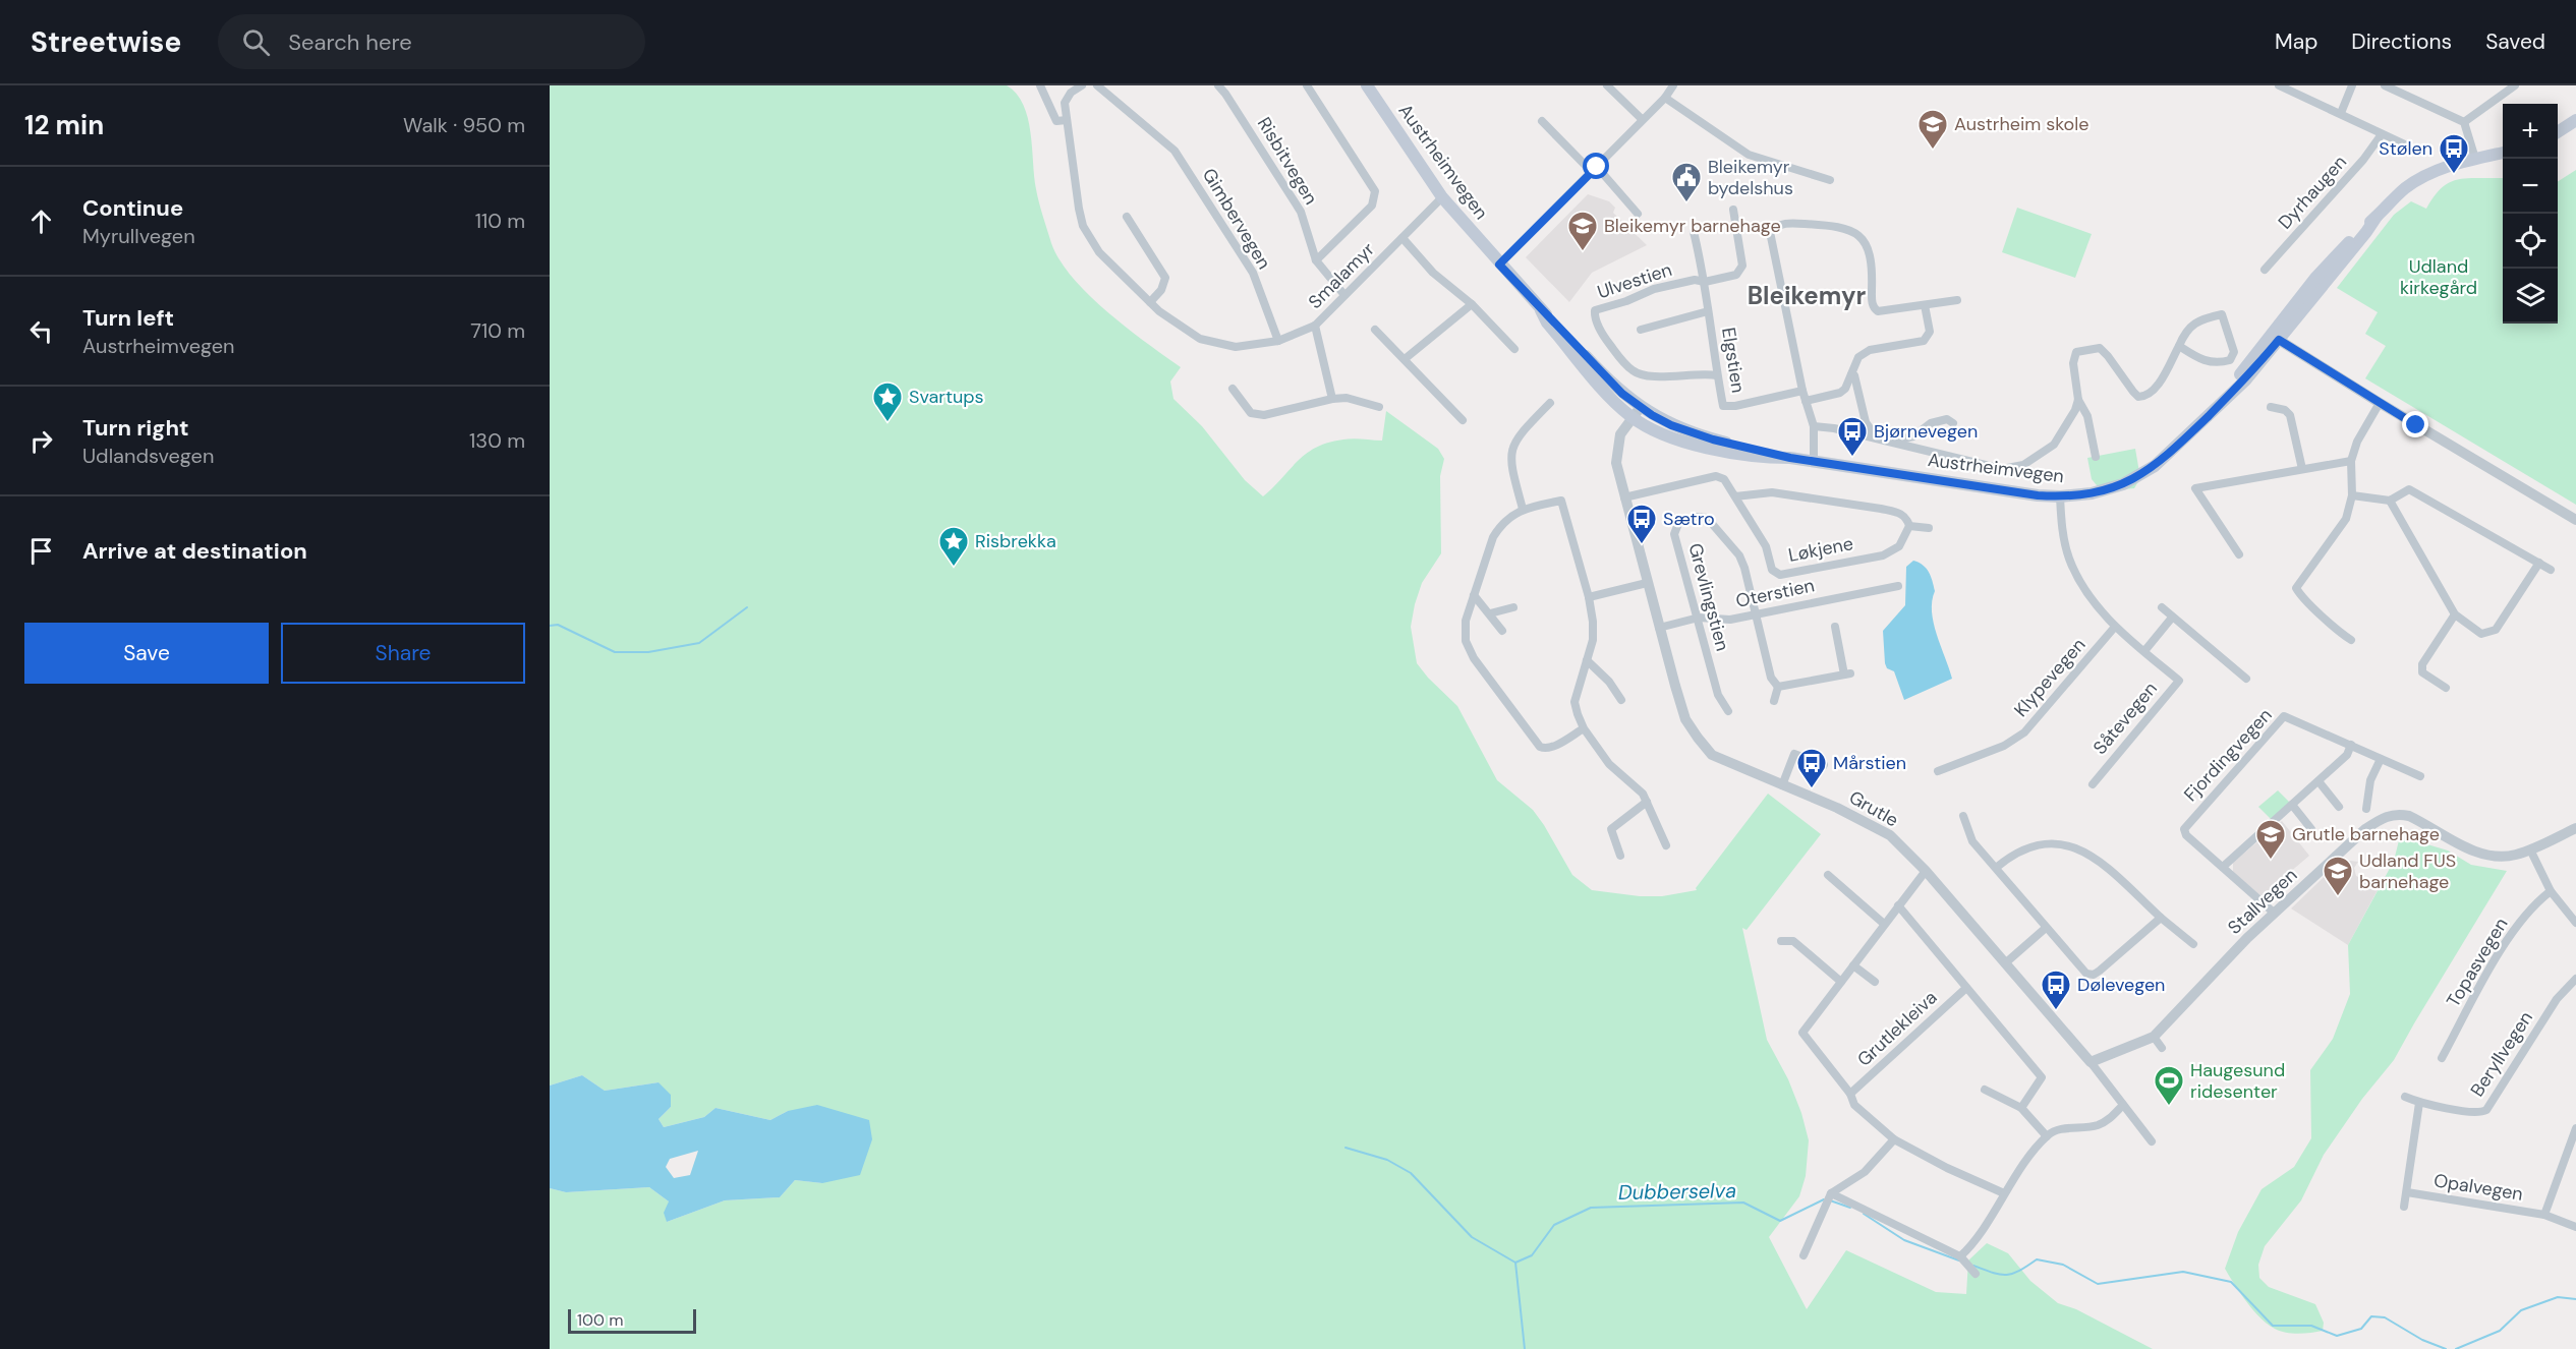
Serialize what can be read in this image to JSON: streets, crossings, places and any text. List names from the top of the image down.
{
  "streets": {
    "main road": ["Austrheimvegen"],
    "street": [
      "Risbitvegen",
      "Dyrhaugen",
      "Gimbervegen",
      "Smalamyr",
      "Ulvestien",
      "Elgstien",
      "Løkjene",
      "Oterstien",
      "Grevlingstien",
      "Klypevegen",
      "Såtevegen",
      "Fjordingvegen",
      "Grutle",
      "Stallvegen",
      "Topasvegen",
      "Grutlekleiva",
      "Beryllvegen",
      "Opalvegen"
    ]
  },
  "crossings": [
    ["Risbitvegen", "Smalamyr"],
    ["Austrheimvegen", "Smalamyr"],
    ["Austrheimvegen", "Såtevegen"],
    ["Austrheimvegen", "Grutle"],
    ["Gimbervegen", "Smalamyr"],
    ["Ulvestien", "Elgstien"],
    ["Løkjene", "Grutle"],
    ["Oterstien", "Grevlingstien"],
    ["Oterstien", "Grutle"],
    ["Klypevegen", "Såtevegen"],
    ["Fjordingvegen", "Stallvegen"],
    ["Grutle", "Stallvegen"]
  ],
  "districts": ["Bleikemyr"],
  "water": ["Dubberselva"],
  "parks": ["Udland kirkegård"],
  "places": {
    "school or university": [
      "Austrheim skole",
      "Bleikemyr barnehage",
      "Grutle barnehage",
      "Udland FUS barnehage"
    ],
    "bus stop": [
      "Stølen",
      "Bjørnevegen",
      "Sætro",
      "Mårstien",
      "Dølevegen"
    ],
    "public building": ["Bleikemyr bydelshus"],
    "place": ["Svartups", "Risbrekka"],
    "sports": ["Haugesund ridesenter"]
  },
  "scale_bar": "100 m",
  "page": {
    "header": "Streetwise",
    "search": "Search here",
    "nav": ["Map", "Directions", "Saved"],
    "heading": ["12 min", "Walk · 950 m"],
    "map_buttons": ["+", "−"],
    "list": [
      ["Continue", "Myrullvegen", "110 m"],
      ["Turn left", "Austrheimvegen", "710 m"],
      ["Turn right", "Udlandsvegen", "130 m"],
      "Arrive at destination"
    ],
    "buttons": ["Save", "Share"],
    "scale": "100 m"
  }
}
